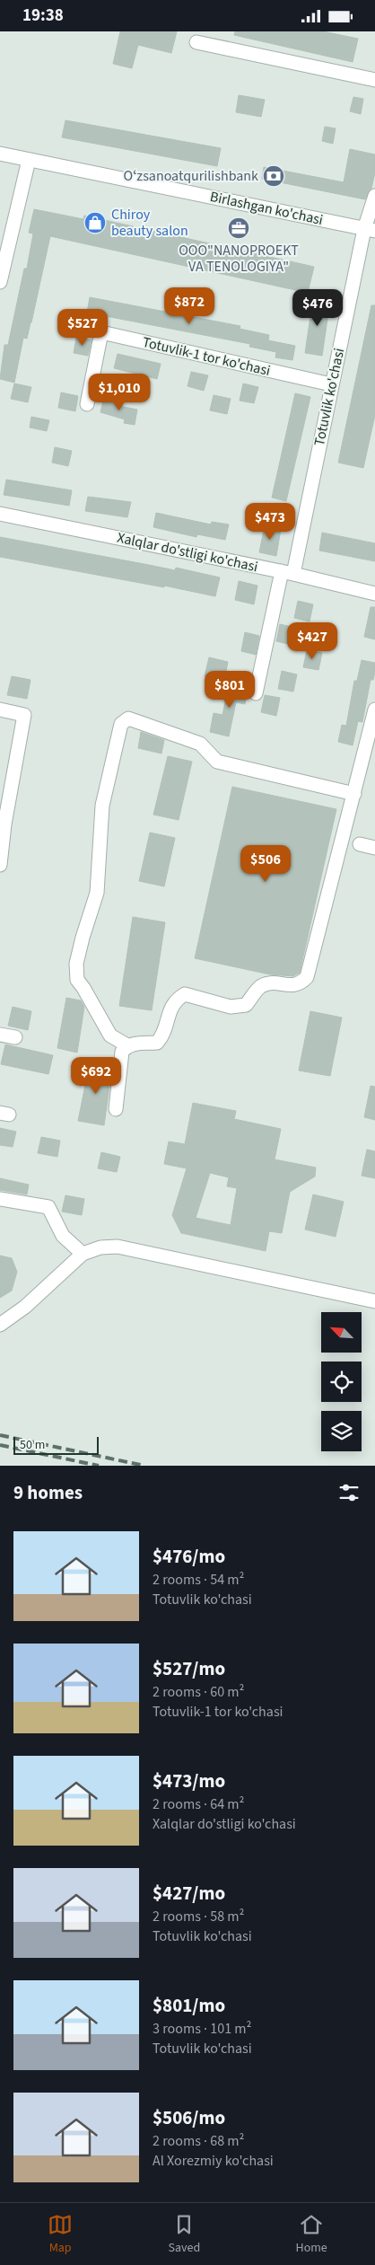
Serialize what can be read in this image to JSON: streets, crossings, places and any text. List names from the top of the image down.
{
  "streets": {
    "street": [
      "Birlashgan ko'chasi",
      "Totuvlik-1 tor ko'chasi",
      "Totuvlik ko'chasi",
      "Xalqlar do'stligi ko'chasi"
    ]
  },
  "crossings": [
    ["Birlashgan ko'chasi", "Totuvlik ko'chasi"],
    ["Totuvlik-1 tor ko'chasi", "Totuvlik ko'chasi"],
    ["Totuvlik ko'chasi", "Xalqlar do'stligi ko'chasi"]
  ],
  "places": {
    "bank": ["Oʻzsanoatqurilishbank"],
    "shop": ["Chiroy beauty salon"],
    "office": ["ООО\"NANOPROEKT VA TENOLOGIYA\""]
  },
  "scale_bar": "50 m",
  "north": "top left",
  "page": {
    "status": "19:38",
    "price": [
      "$872",
      "$476",
      "$527",
      "$1,010",
      "$473",
      "$427",
      "$801",
      "$506",
      "$692"
    ],
    "scale": "50 m",
    "heading": "9 homes",
    "list": [
      {
        "name": "$476/mo",
        "note": "2 rooms · 54 m² · Totuvlik ko'chasi"
      },
      {
        "name": "$527/mo",
        "note": "2 rooms · 60 m² · Totuvlik-1 tor ko'chasi"
      },
      {
        "name": "$473/mo",
        "note": "2 rooms · 64 m² · Xalqlar do'stligi ko'chasi"
      },
      {
        "name": "$427/mo",
        "note": "2 rooms · 58 m² · Totuvlik ko'chasi"
      },
      {
        "name": "$801/mo",
        "note": "3 rooms · 101 m² · Totuvlik ko'chasi"
      },
      {
        "name": "$506/mo",
        "note": "2 rooms · 68 m² · Al Xorezmiy ko'chasi"
      }
    ],
    "tabs": ["Map", "Saved", "Home"]
  }
}
